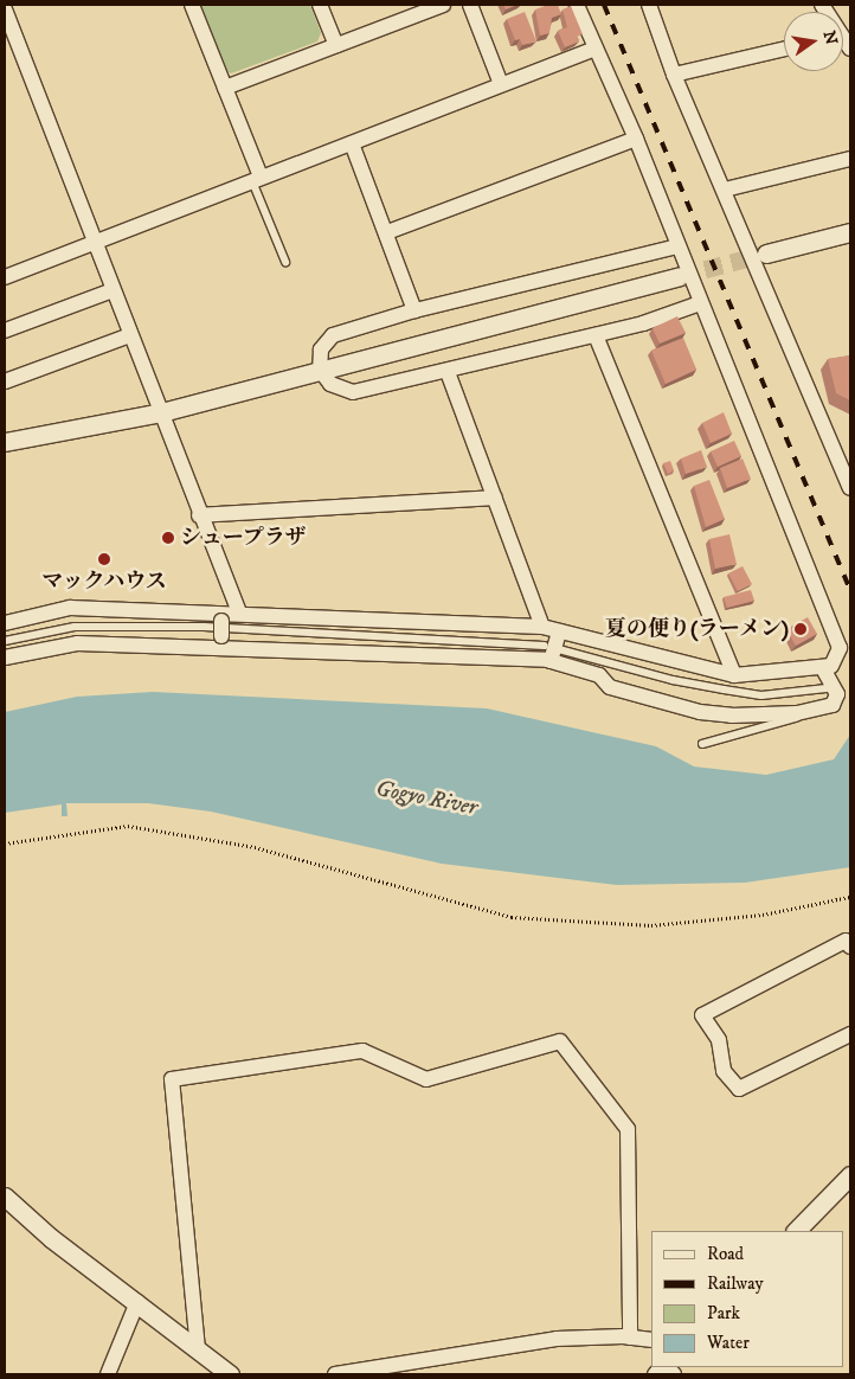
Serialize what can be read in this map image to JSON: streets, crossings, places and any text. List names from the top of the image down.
{
  "water": ["Gogyo River"],
  "places": ["シュープラザ", "マックハウス", "夏の便り(ラーメン)"],
  "legend": [
    "Road",
    "Railway",
    "Park",
    "Water"
  ],
  "north": "right"
}
